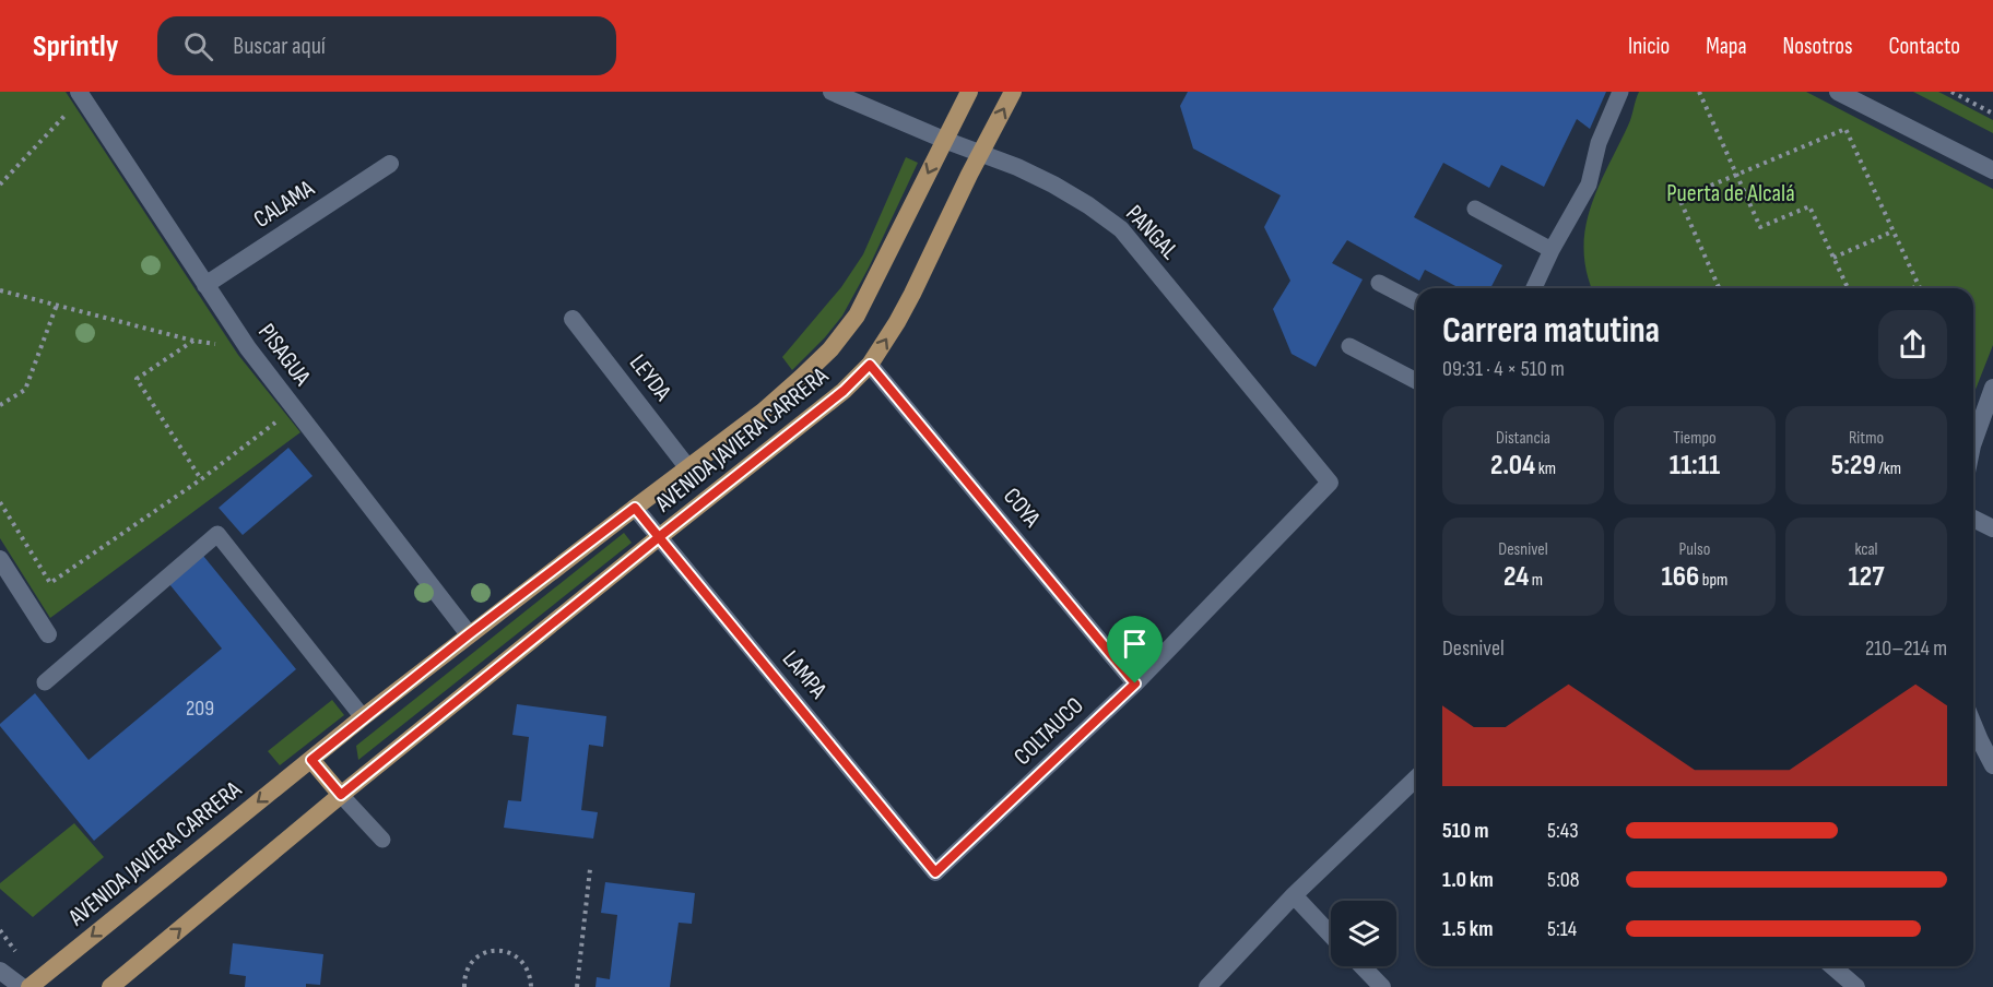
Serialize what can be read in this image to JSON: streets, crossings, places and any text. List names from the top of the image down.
{
  "streets": {
    "main road": ["AVENIDA JAVIERA CARRERA"],
    "street": [
      "CALAMA",
      "PANGAL",
      "PISAGUA",
      "LEYDA",
      "COYA",
      "LAMPA",
      "COLTAUCO"
    ]
  },
  "crossings": [
    ["CALAMA", "PISAGUA"],
    ["PANGAL", "AVENIDA JAVIERA CARRERA"],
    ["PANGAL", "COLTAUCO"],
    ["PISAGUA", "AVENIDA JAVIERA CARRERA"],
    ["LEYDA", "AVENIDA JAVIERA CARRERA"],
    ["AVENIDA JAVIERA CARRERA", "COYA"],
    ["AVENIDA JAVIERA CARRERA", "LAMPA"],
    ["COYA", "COLTAUCO"],
    ["LAMPA", "COLTAUCO"]
  ],
  "parks": ["Puerta de Alcalá"],
  "house_numbers": ["209"],
  "page": {
    "header": "Sprintly",
    "search": "Buscar aquí",
    "nav": [
      "Inicio",
      "Mapa",
      "Nosotros",
      "Contacto"
    ],
    "heading": ["Carrera matutina", "09:31 · 4 × 510 m"],
    "stats": [
      ["Distancia", "2.04 km"],
      ["Tiempo", "11:11"],
      ["Ritmo", "5:29 /km"],
      ["Desnivel", "24 m"],
      ["Pulso", "166 bpm"],
      ["kcal", "127"]
    ],
    "chart": ["Desnivel", "210–214 m"],
    "list": [
      {
        "name": "510 m",
        "note": "5:43"
      },
      {
        "name": "1.0 km",
        "note": "5:08"
      },
      {
        "name": "1.5 km",
        "note": "5:14"
      }
    ]
  }
}
